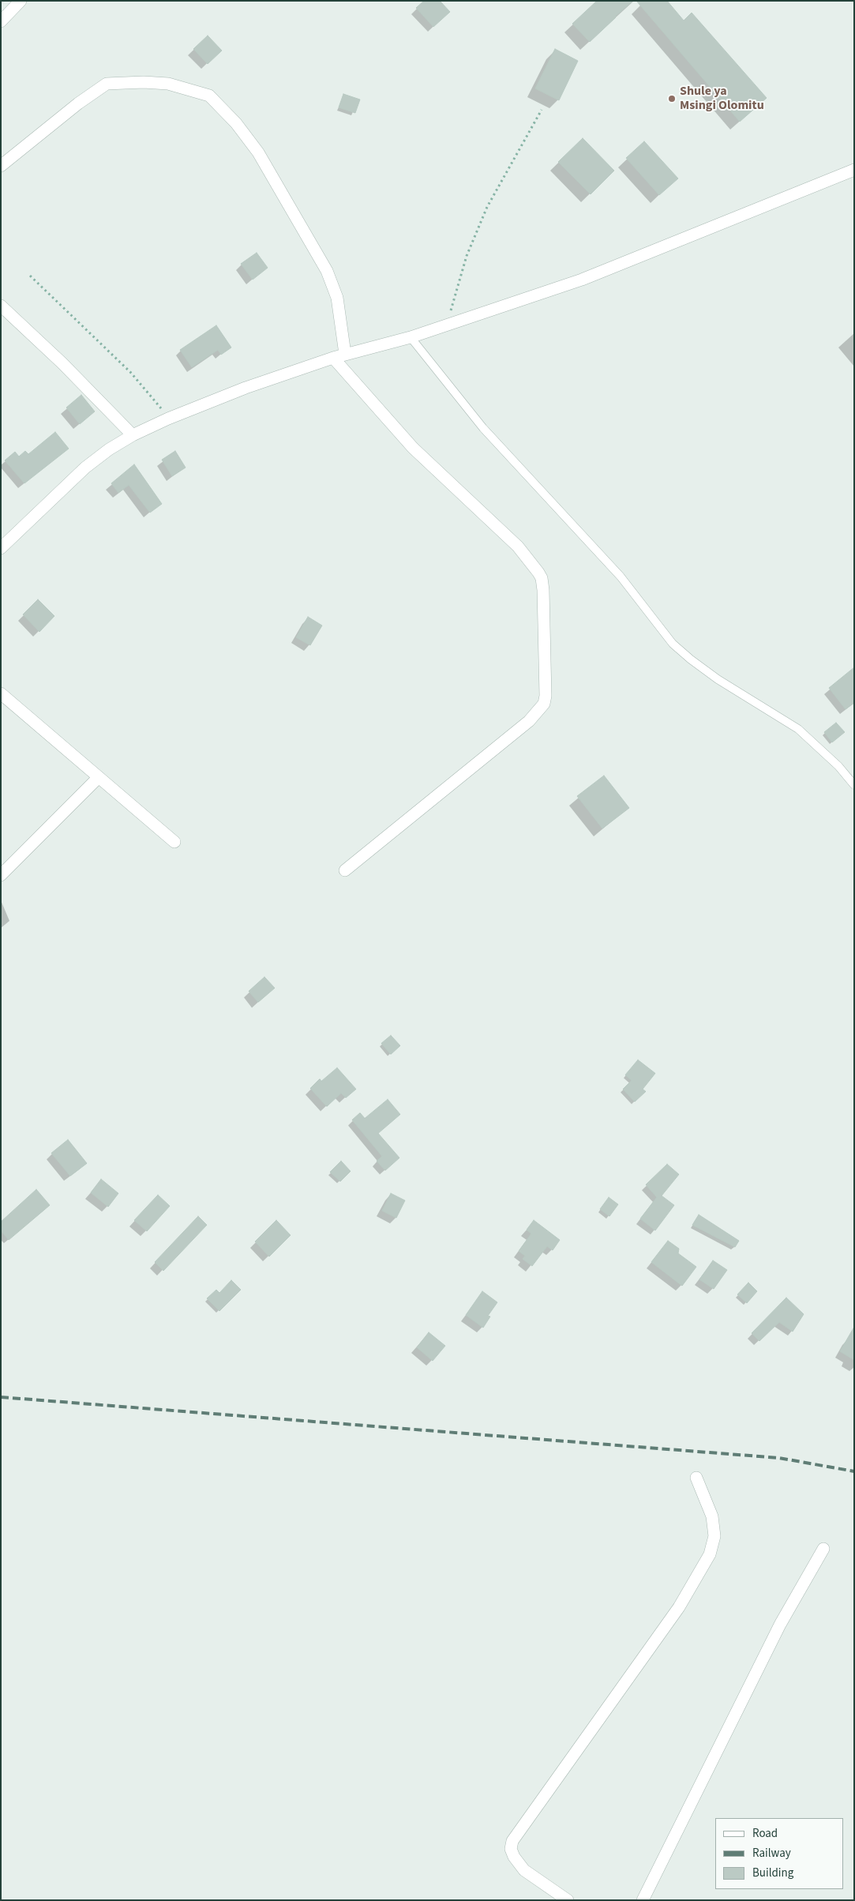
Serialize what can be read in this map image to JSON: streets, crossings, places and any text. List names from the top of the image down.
{
  "places": ["Shule ya Msingi Olomitu"],
  "legend": ["Road", "Railway", "Building"]
}
